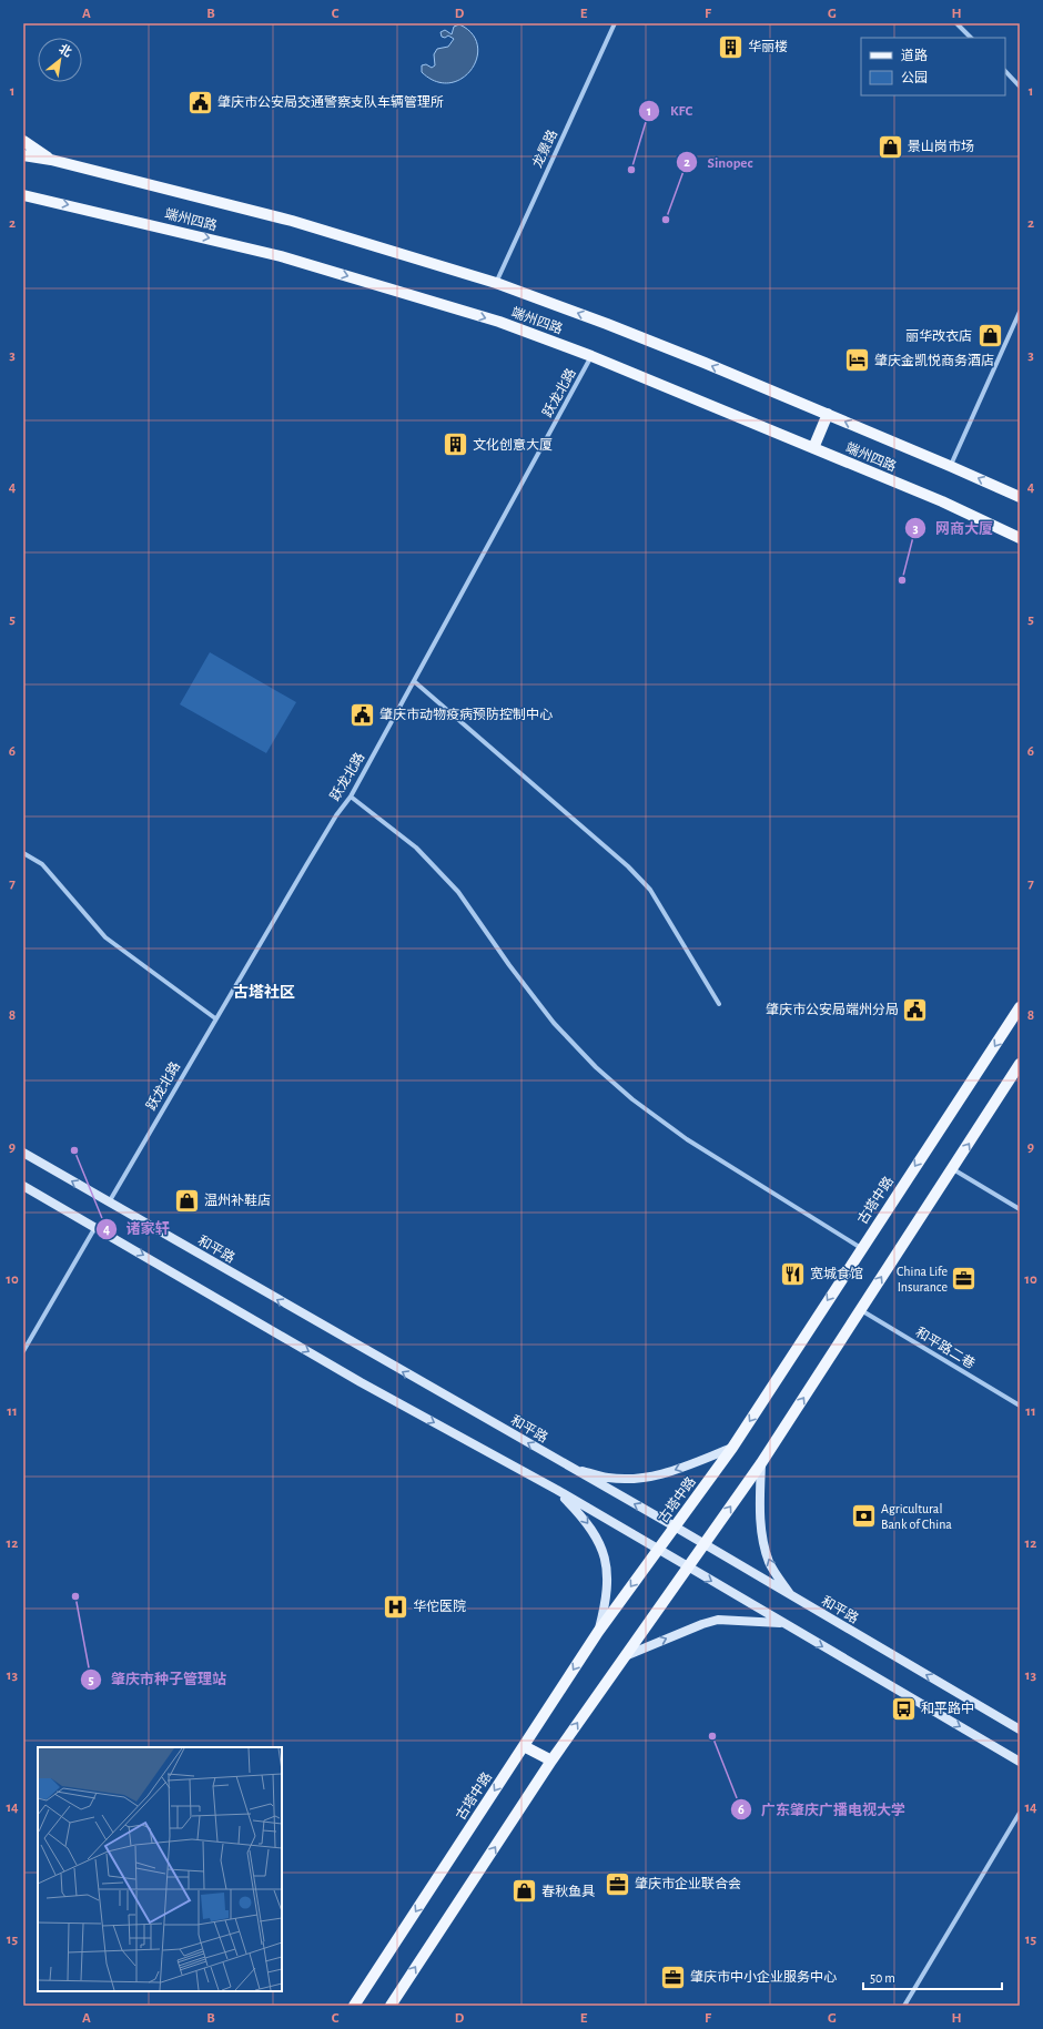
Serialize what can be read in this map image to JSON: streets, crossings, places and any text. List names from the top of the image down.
{
  "streets": {
    "main road": ["端州四路", "古塔中路", "和平路"],
    "street": ["龙景路", "跃龙北路", "和平路二巷"]
  },
  "crossings": [
    ["龙景路", "端州四路"],
    ["端州四路", "跃龙北路"],
    ["跃龙北路", "和平路"],
    ["古塔中路", "和平路"]
  ],
  "districts": ["古塔社区"],
  "places": {
    "building": ["华丽楼", "文化创意大厦"],
    "public building": ["肇庆市公安局交通警察支队车辆管理所", "肇庆市动物疫病预防控制中心", "肇庆市公安局端州分局"],
    "shop": [
      "景山岗市场",
      "丽华改衣店",
      "温州补鞋店",
      "春秋鱼具"
    ],
    "other": [
      "KFC",
      "Sinopec",
      "网商大厦",
      "诸家轩",
      "肇庆市种子管理站",
      "广东肇庆广播电视大学"
    ],
    "hotel": ["肇庆金凯悦商务酒店"],
    "restaurant": ["宽城食馆"],
    "office": ["China Life Insurance", "肇庆市企业联合会", "肇庆市中小企业服务中心"],
    "bank": ["Agricultural Bank of China"],
    "hospital": ["华佗医院"],
    "bus stop": ["和平路中"]
  },
  "legend": ["道路", "公园"],
  "scale_bar": "50 m",
  "north": "top right",
  "grid": {
    "columns": [
      "A",
      "B",
      "C",
      "D",
      "E",
      "F",
      "G",
      "H"
    ],
    "rows": [
      "1",
      "2",
      "3",
      "4",
      "5",
      "6",
      "7",
      "8",
      "9",
      "10",
      "11",
      "12",
      "13",
      "14",
      "15"
    ]
  }
}
